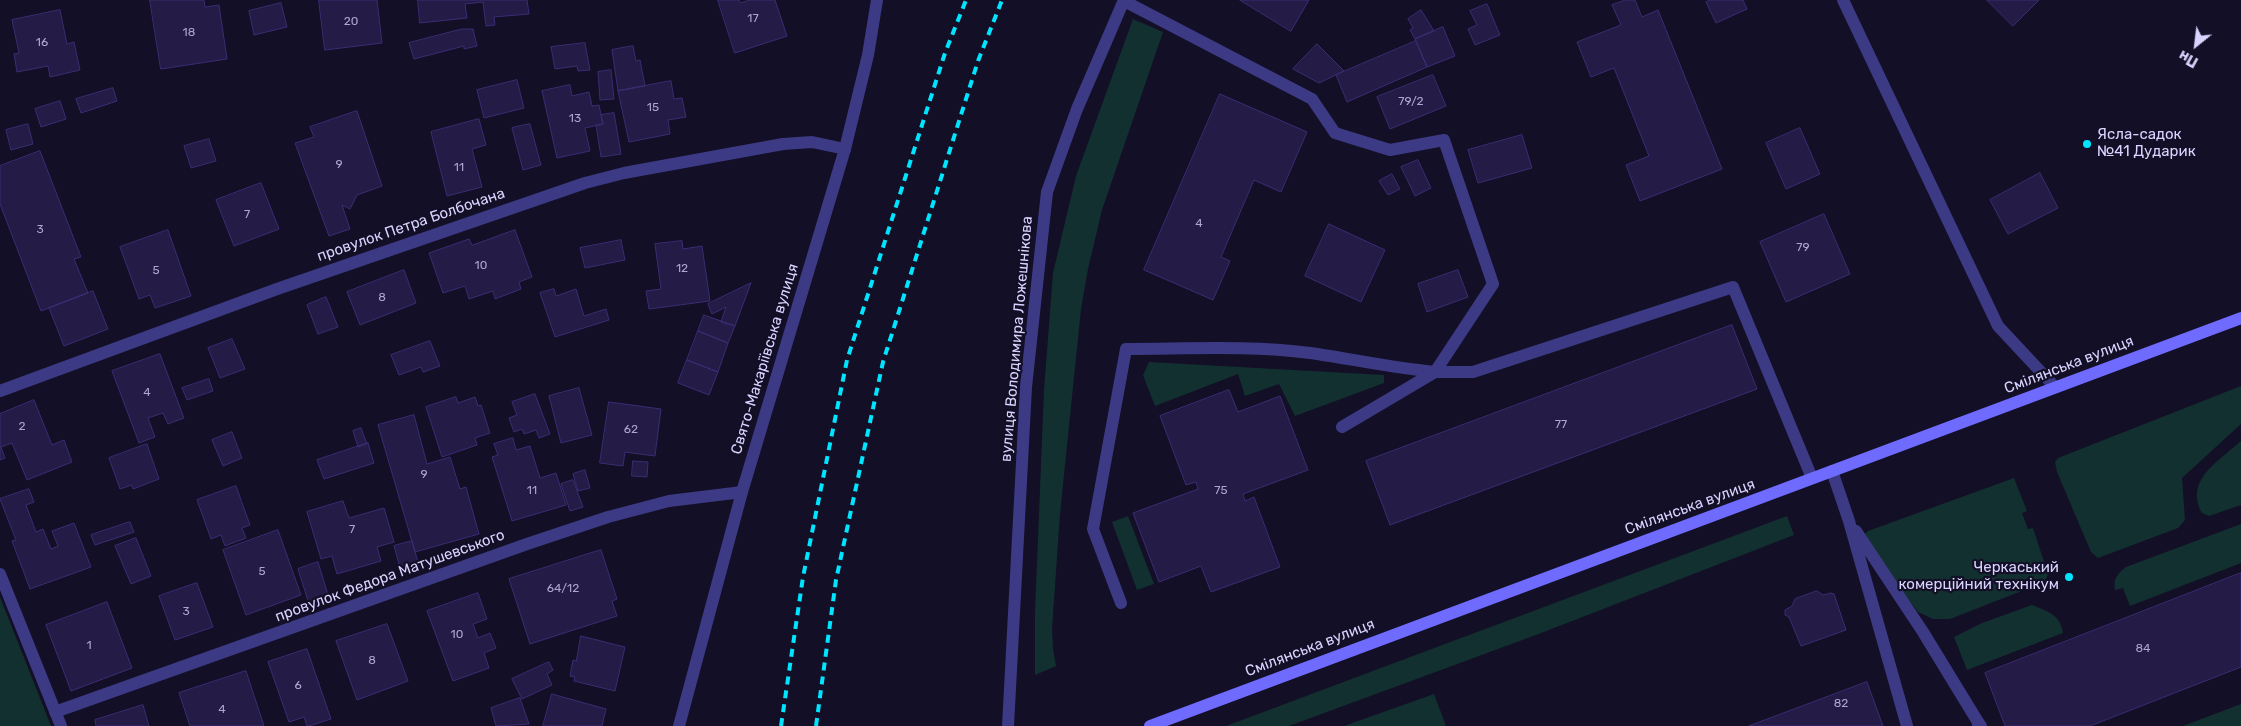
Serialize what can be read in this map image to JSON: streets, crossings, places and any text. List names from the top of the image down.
{
  "streets": {
    "main road": ["Смілянська вулиця"],
    "street": [
      "провулок Петра Болбочана",
      "вулиця Володимира Ложешнікова",
      "Свято-Макаріївська вулиця",
      "провулок Федора Матушевського"
    ]
  },
  "crossings": [
    ["провулок Петра Болбочана", "Свято-Макаріївська вулиця"],
    ["Свято-Макаріївська вулиця", "провулок Федора Матушевського"]
  ],
  "places": ["Ясла-садок №41 Дударик", "Черкаський комерційний технікум"],
  "house_numbers": [
    "17",
    "20",
    "18",
    "16",
    "79/2",
    "15",
    "13",
    "9",
    "11",
    "7",
    "4",
    "3",
    "79",
    "10",
    "12",
    "5",
    "8",
    "4",
    "77",
    "2",
    "62",
    "9",
    "11",
    "75",
    "7",
    "5",
    "64/12",
    "3",
    "10",
    "1",
    "84",
    "8",
    "6",
    "82",
    "4"
  ],
  "north": "bottom left"
}
